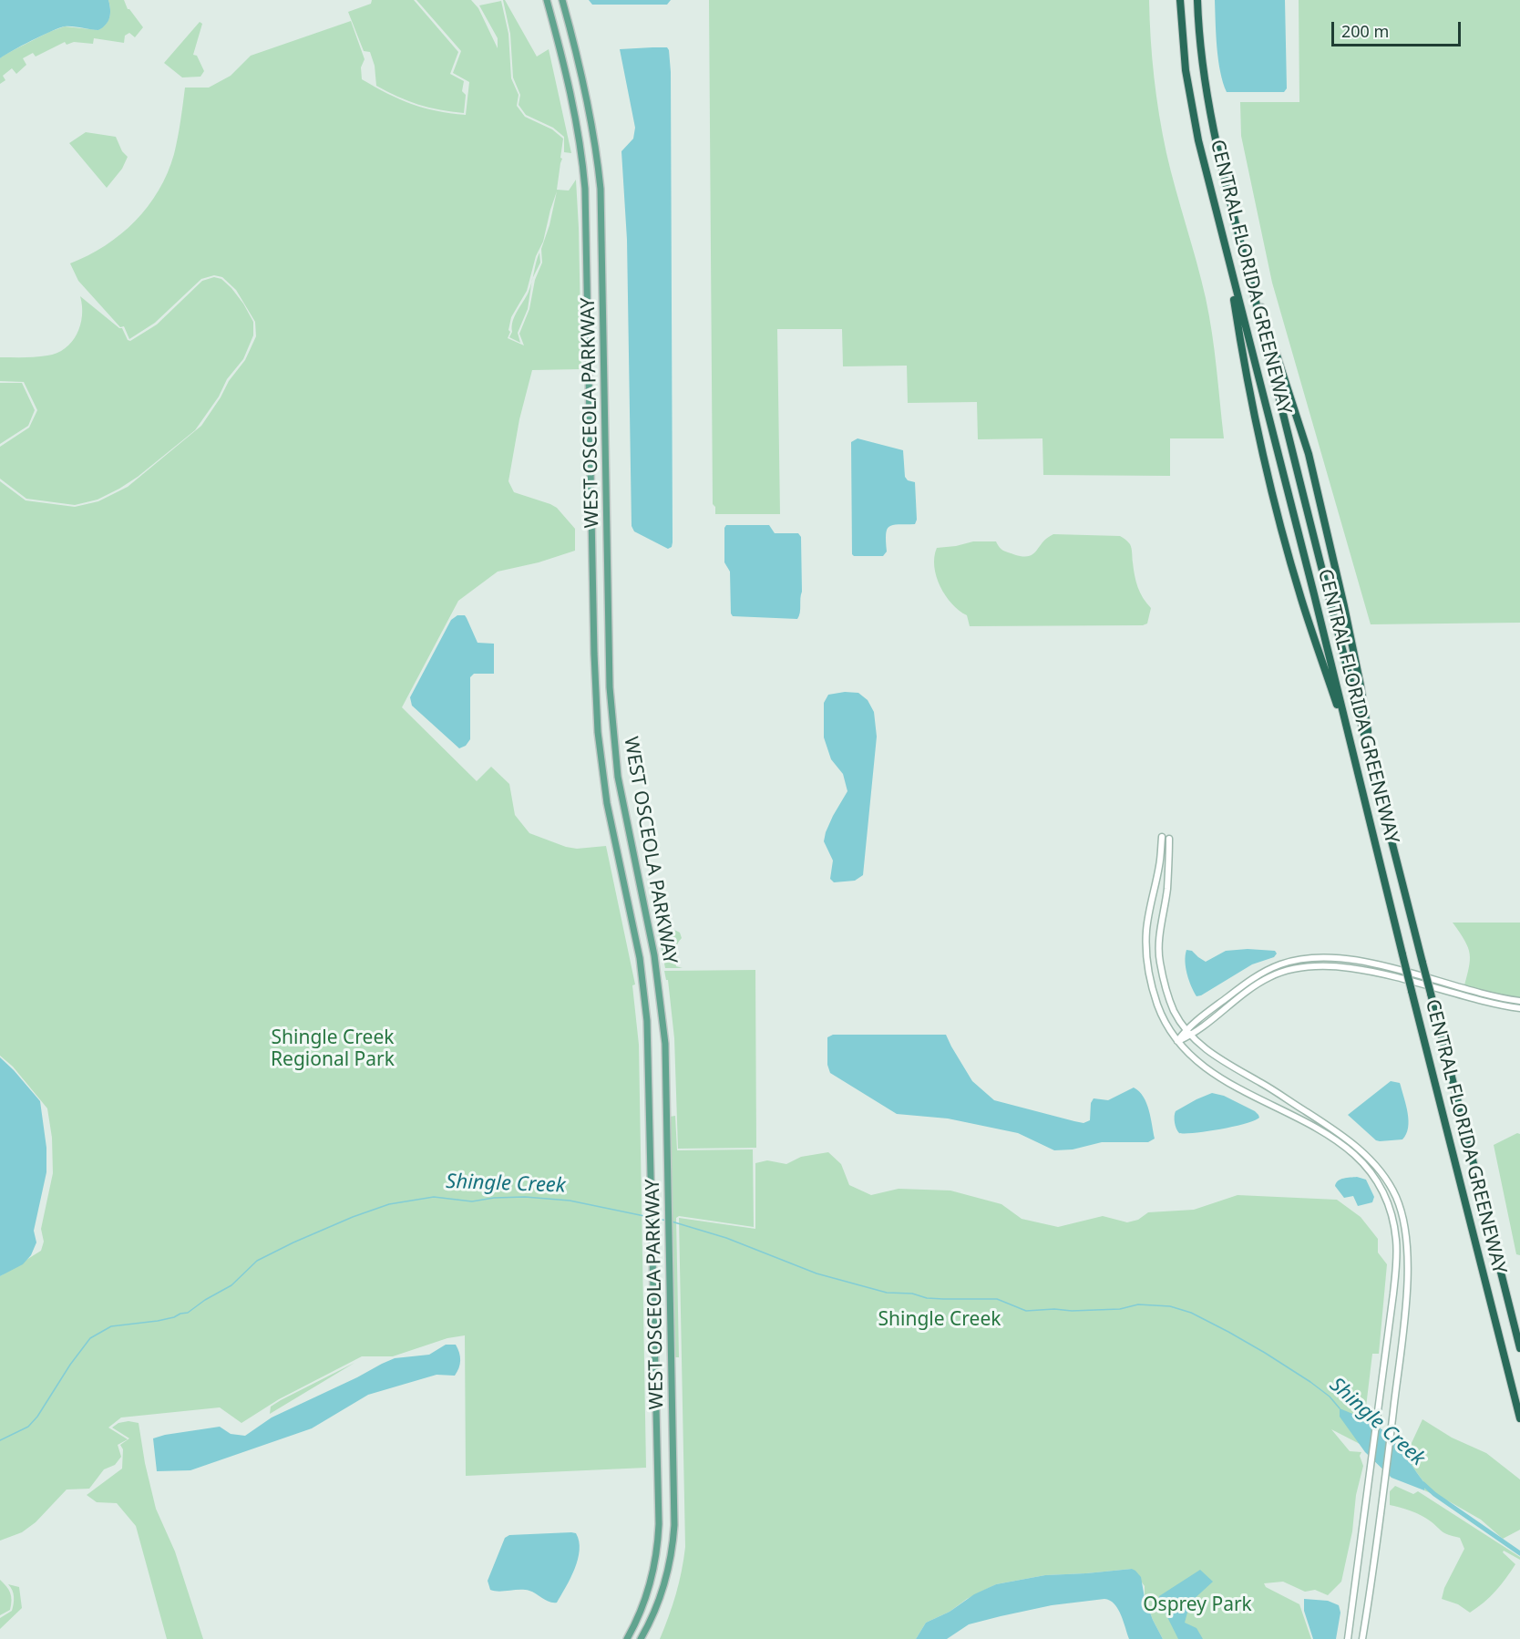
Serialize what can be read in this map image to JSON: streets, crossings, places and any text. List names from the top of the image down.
{
  "streets": {
    "highway": ["CENTRAL FLORIDA GREENEWAY"],
    "main road": ["WEST OSCEOLA PARKWAY"]
  },
  "water": ["Shingle Creek"],
  "parks": ["Shingle Creek Regional Park", "Shingle Creek", "Osprey Park"],
  "scale_bar": "200 m"
}
